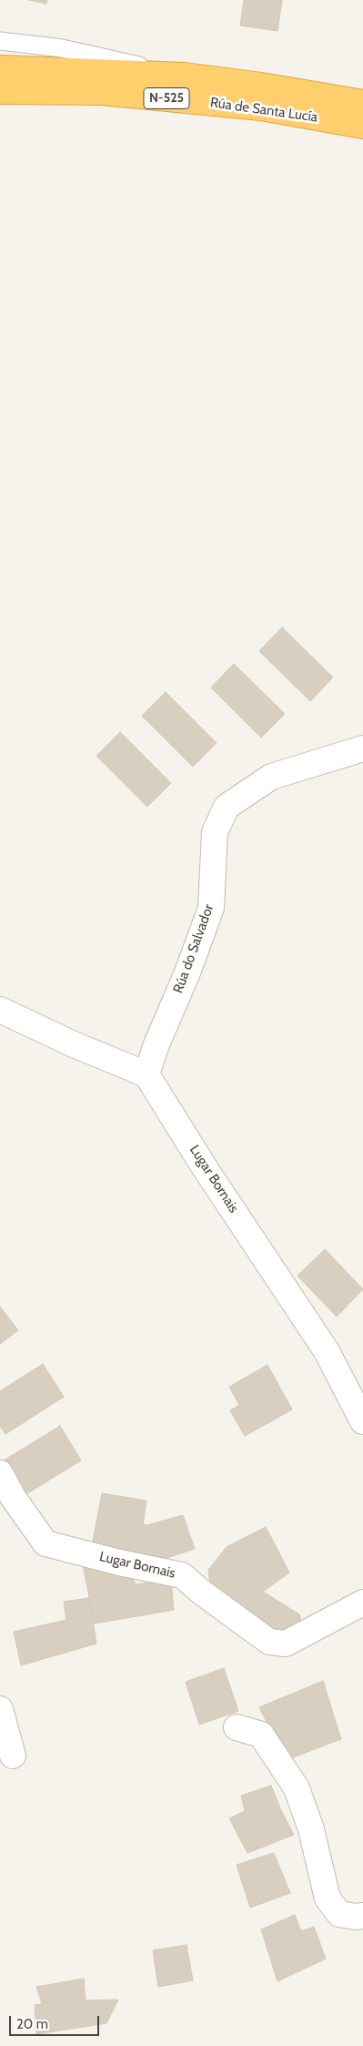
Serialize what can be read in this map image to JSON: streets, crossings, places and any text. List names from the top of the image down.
{
  "streets": {
    "highway": ["N-525", "Rúa de Santa Lucía"],
    "street": ["Rúa do Salvador", "Lugar Bornais"]
  },
  "crossings": [
    ["Rúa do Salvador", "Lugar Bornais"]
  ],
  "scale_bar": "20 m"
}
